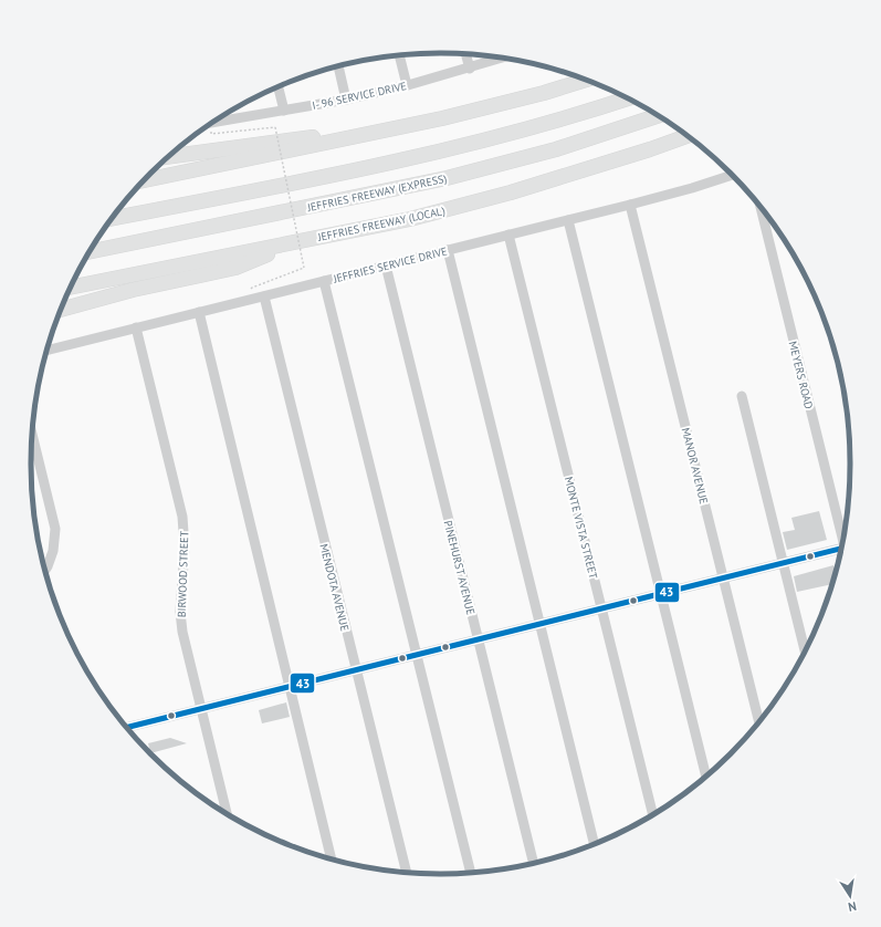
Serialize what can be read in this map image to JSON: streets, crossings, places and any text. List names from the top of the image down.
{
  "streets": {
    "highway": ["JEFFRIES FREEWAY (EXPRESS)", "JEFFRIES FREEWAY (LOCAL)"],
    "street": [
      "I- 96 SERVICE DRIVE",
      "JEFFRIES SERVICE DRIVE",
      "MEYERS ROAD",
      "MANOR AVENUE",
      "MONTE VISTA STREET",
      "PINEHURST AVENUE",
      "BIRWOOD STREET",
      "MENDOTA AVENUE"
    ]
  },
  "crossings": [
    ["JEFFRIES SERVICE DRIVE", "MANOR AVENUE"],
    ["JEFFRIES SERVICE DRIVE", "MONTE VISTA STREET"],
    ["JEFFRIES SERVICE DRIVE", "PINEHURST AVENUE"],
    ["JEFFRIES SERVICE DRIVE", "BIRWOOD STREET"],
    ["JEFFRIES SERVICE DRIVE", "MENDOTA AVENUE"]
  ],
  "lines": ["transit line 43"],
  "north": "bottom"
}
